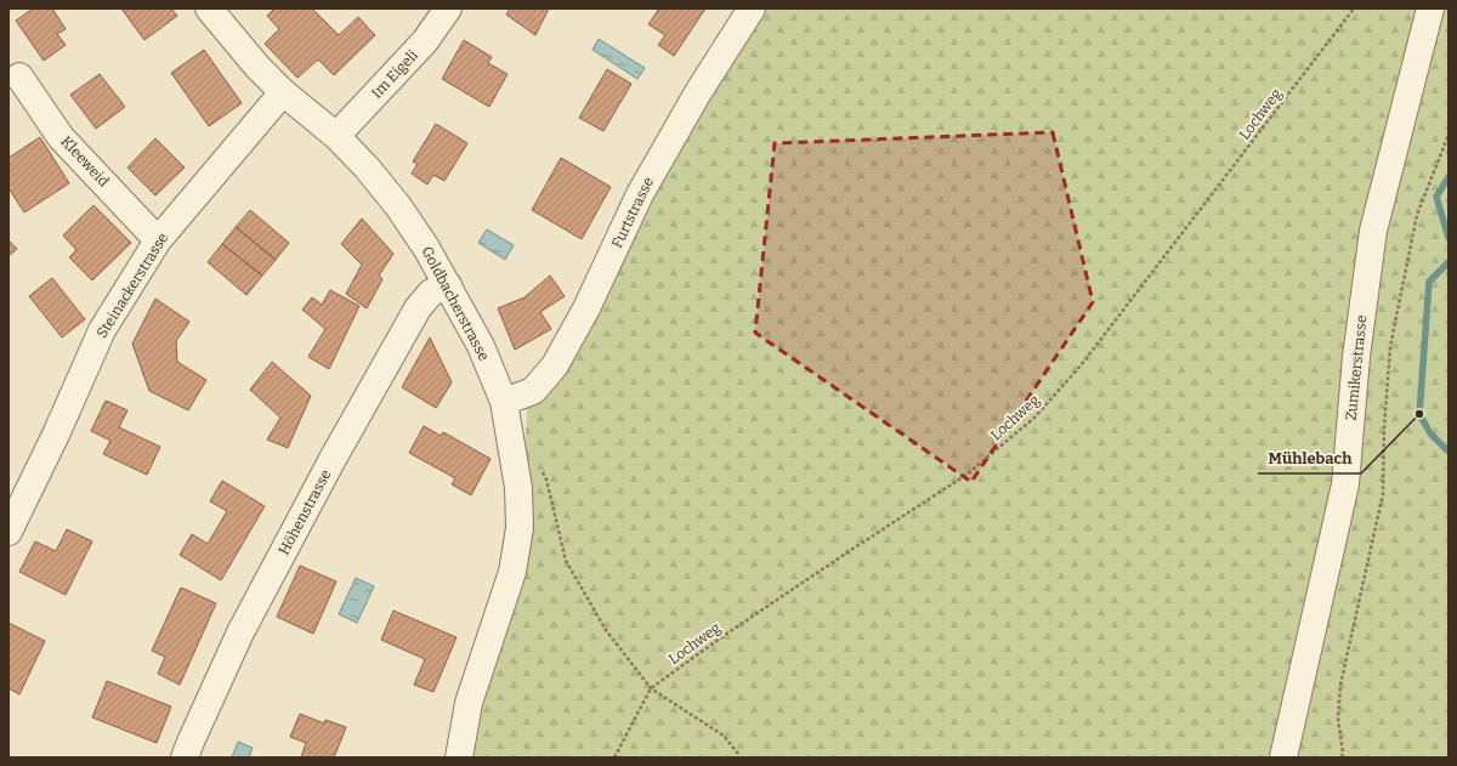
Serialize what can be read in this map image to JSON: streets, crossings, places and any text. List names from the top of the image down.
{
  "streets": {
    "street": [
      "Im Eigeli",
      "Kleeweid",
      "Furtstrasse",
      "Steinackerstrasse",
      "Goldbacherstrasse",
      "Zumikerstrasse",
      "Höhenstrasse"
    ],
    "path": ["Lochweg"]
  },
  "crossings": [
    ["Im Eigeli", "Goldbacherstrasse"],
    ["Kleeweid", "Steinackerstrasse"],
    ["Furtstrasse", "Goldbacherstrasse"],
    ["Steinackerstrasse", "Goldbacherstrasse"],
    ["Goldbacherstrasse", "Höhenstrasse"]
  ],
  "places": ["Mühlebach"]
}
